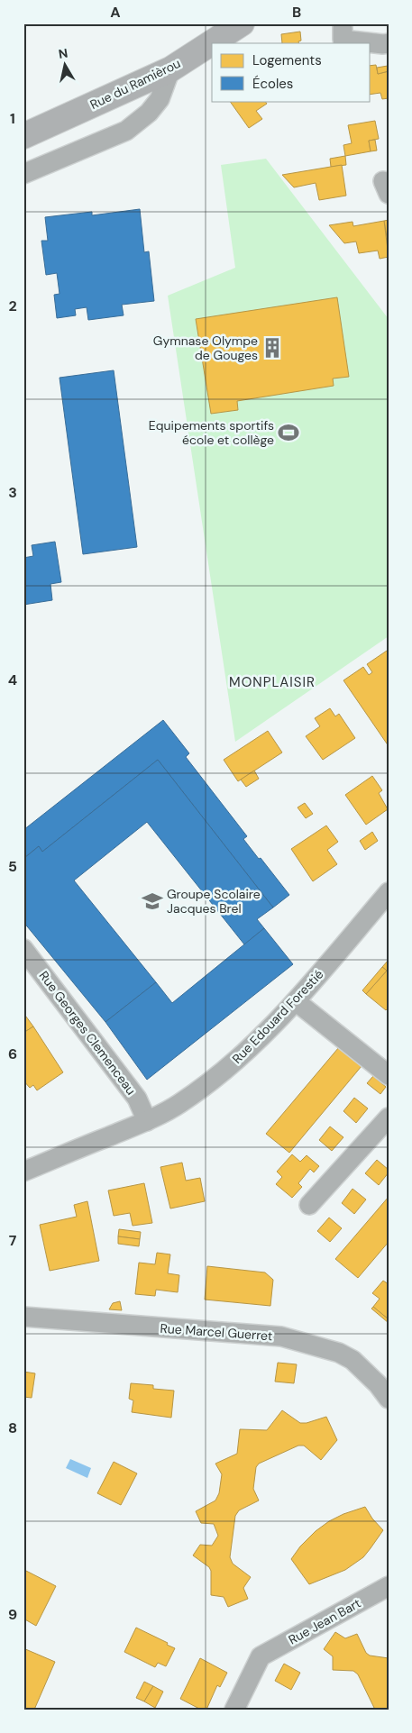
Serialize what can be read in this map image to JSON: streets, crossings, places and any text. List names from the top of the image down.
{
  "streets": {
    "street": [
      "Rue du Ramièrou",
      "Rue Edouard Forestié",
      "Rue Georges Clemenceau",
      "Rue Marcel Guerret",
      "Rue Jean Bart"
    ]
  },
  "crossings": [
    ["Rue Edouard Forestié", "Rue Georges Clemenceau"]
  ],
  "districts": ["MONPLAISIR"],
  "places": {
    "building": ["Gymnase Olympe de Gouges"],
    "sports": ["Equipements sportifs école et collège"],
    "school or university": ["Groupe Scolaire Jacques Brel"]
  },
  "legend": ["Logements", "Écoles"],
  "north": "top",
  "grid": {
    "columns": ["A", "B"],
    "rows": [
      "1",
      "2",
      "3",
      "4",
      "5",
      "6",
      "7",
      "8",
      "9"
    ]
  }
}
